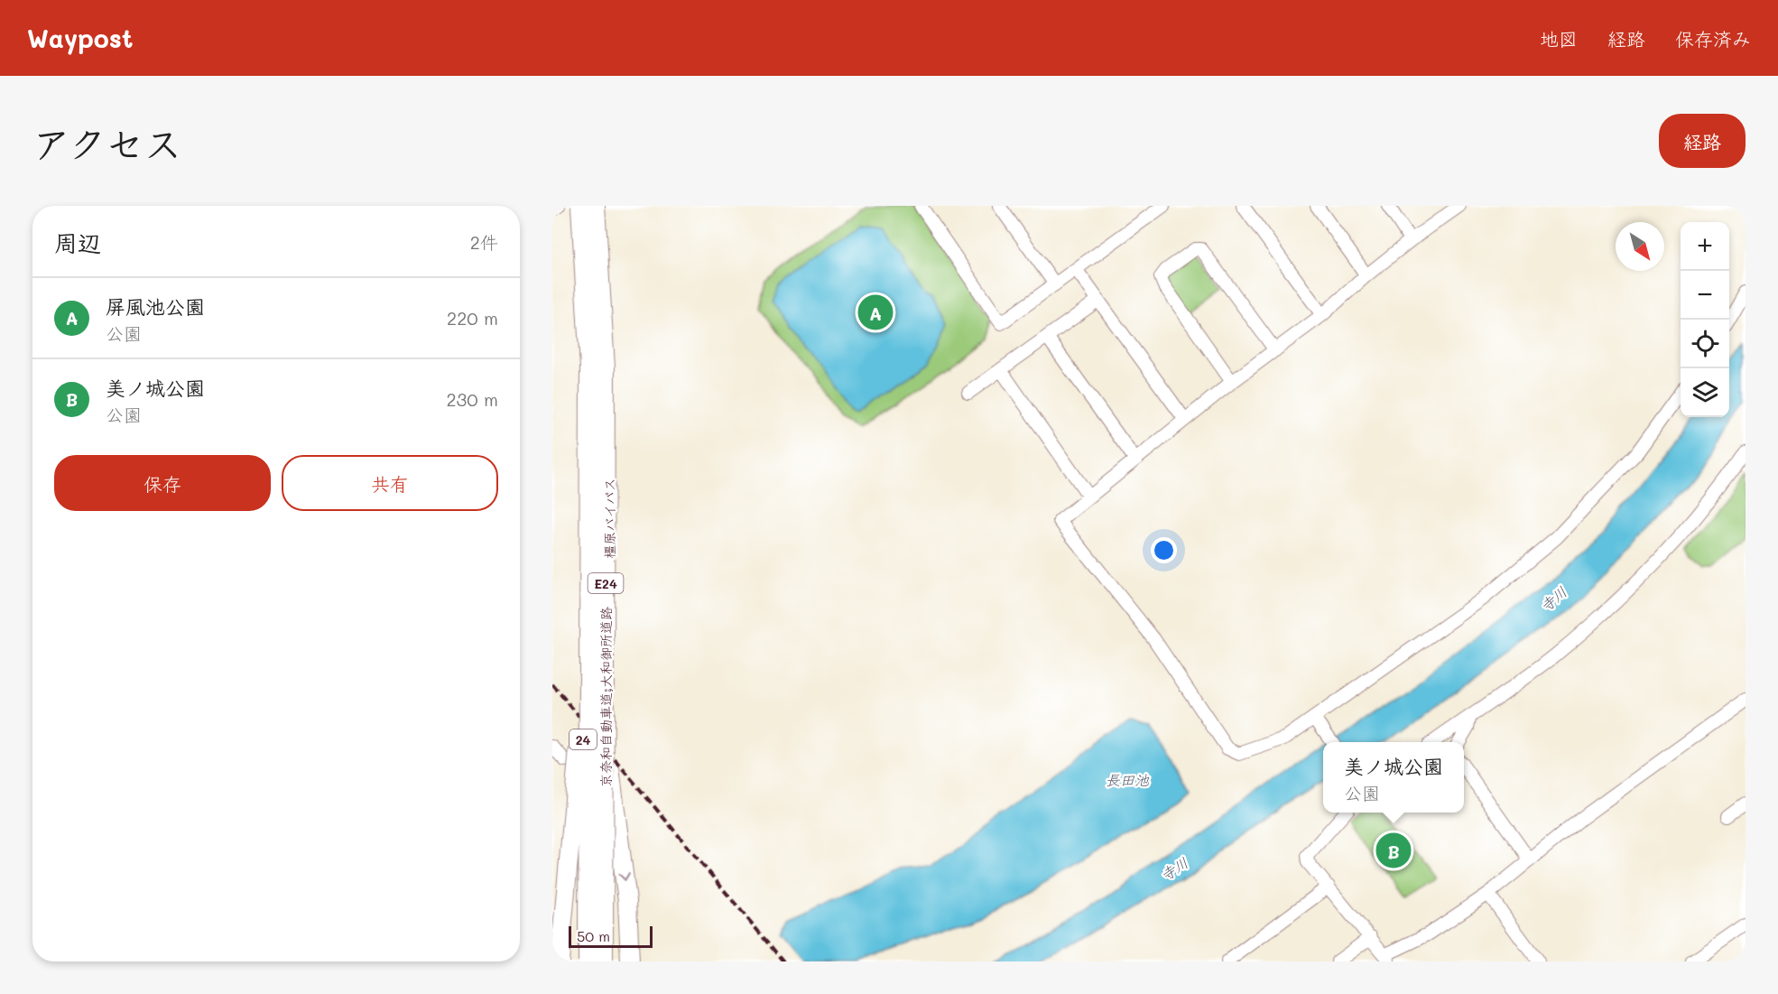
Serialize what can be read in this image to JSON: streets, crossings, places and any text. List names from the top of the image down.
{
  "streets": {
    "highway": [
      "橿原バイパス",
      "E24",
      "京奈和自動車道;大和御所道路",
      "24"
    ]
  },
  "crossings": [
    ["橿原バイパス", "京奈和自動車道;大和御所道路"]
  ],
  "water": ["寺川", "長田池"],
  "scale_bar": "50 m",
  "north": "bottom right",
  "page": {
    "header": "Waypost",
    "nav": ["地図", "経路", "保存済み"],
    "title": "アクセス",
    "buttons": [
      "経路",
      ["保存", "共有"]
    ],
    "heading": ["周辺", "2件"],
    "map_buttons": ["+", "−"],
    "list": [
      {
        "mark": "A",
        "name": "屏風池公園",
        "note": "公園",
        "value": "220 m"
      },
      {
        "mark": "B",
        "name": "美ノ城公園",
        "note": "公園",
        "value": "230 m"
      }
    ],
    "pins": ["A", "B"],
    "popup": ["美ノ城公園", "公園"],
    "scale": "50 m"
  }
}
